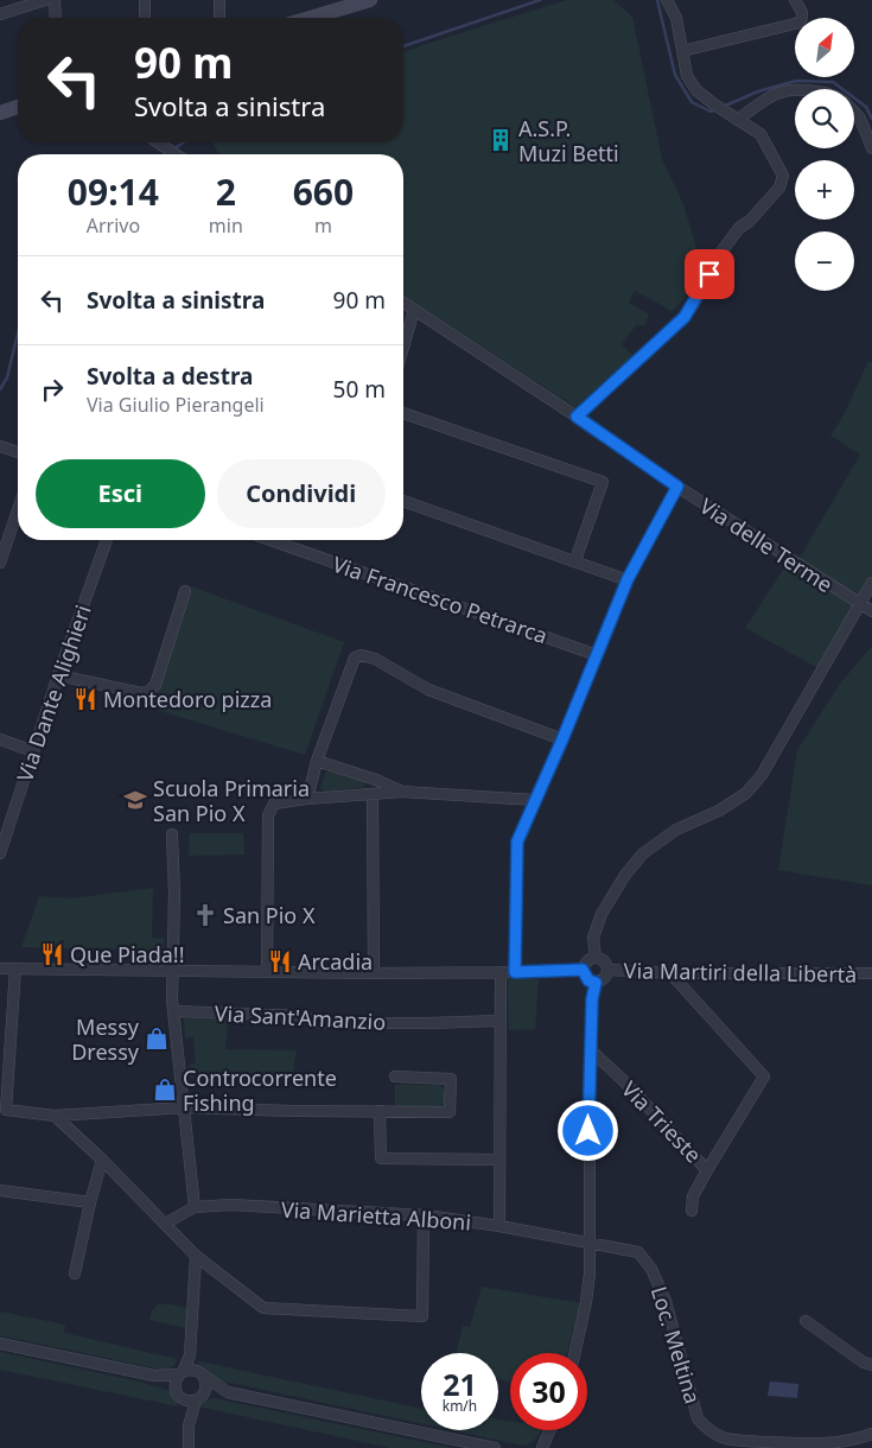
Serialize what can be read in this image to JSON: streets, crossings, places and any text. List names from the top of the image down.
{
  "streets": {
    "street": [
      "Via delle Terme",
      "Via Francesco Petrarca",
      "Via Dante Alighieri",
      "Via Martiri della Libertà",
      "Via Sant'Amanzio",
      "Via Trieste",
      "Via Marietta Alboni",
      "Loc. Meltina"
    ]
  },
  "crossings": [
    ["Via Martiri della Libertà", "Via Trieste"],
    ["Via Marietta Alboni", "Loc. Meltina"]
  ],
  "places": {
    "building": ["A.S.P. Muzi Betti"],
    "restaurant": ["Montedoro pizza", "Que Piada!!", "Arcadia"],
    "school or university": ["Scuola Primaria San Pio X"],
    "church": ["San Pio X"],
    "shop": ["Messy Dressy", "Controcorrente Fishing"]
  },
  "north": "top right",
  "page": {
    "map_buttons": ["+", "−"],
    "turn": ["90 m", "Svolta a sinistra"],
    "eta": [
      "09:14",
      "Arrivo",
      "2",
      "min",
      "660",
      "m"
    ],
    "list": [
      {
        "name": "Svolta a sinistra",
        "value": "90 m"
      },
      {
        "name": "Svolta a destra",
        "note": "Via Giulio Pierangeli",
        "value": "50 m"
      }
    ],
    "buttons": ["Esci", "Condividi"],
    "speed": "21 km/h",
    "limit": "30"
  }
}
